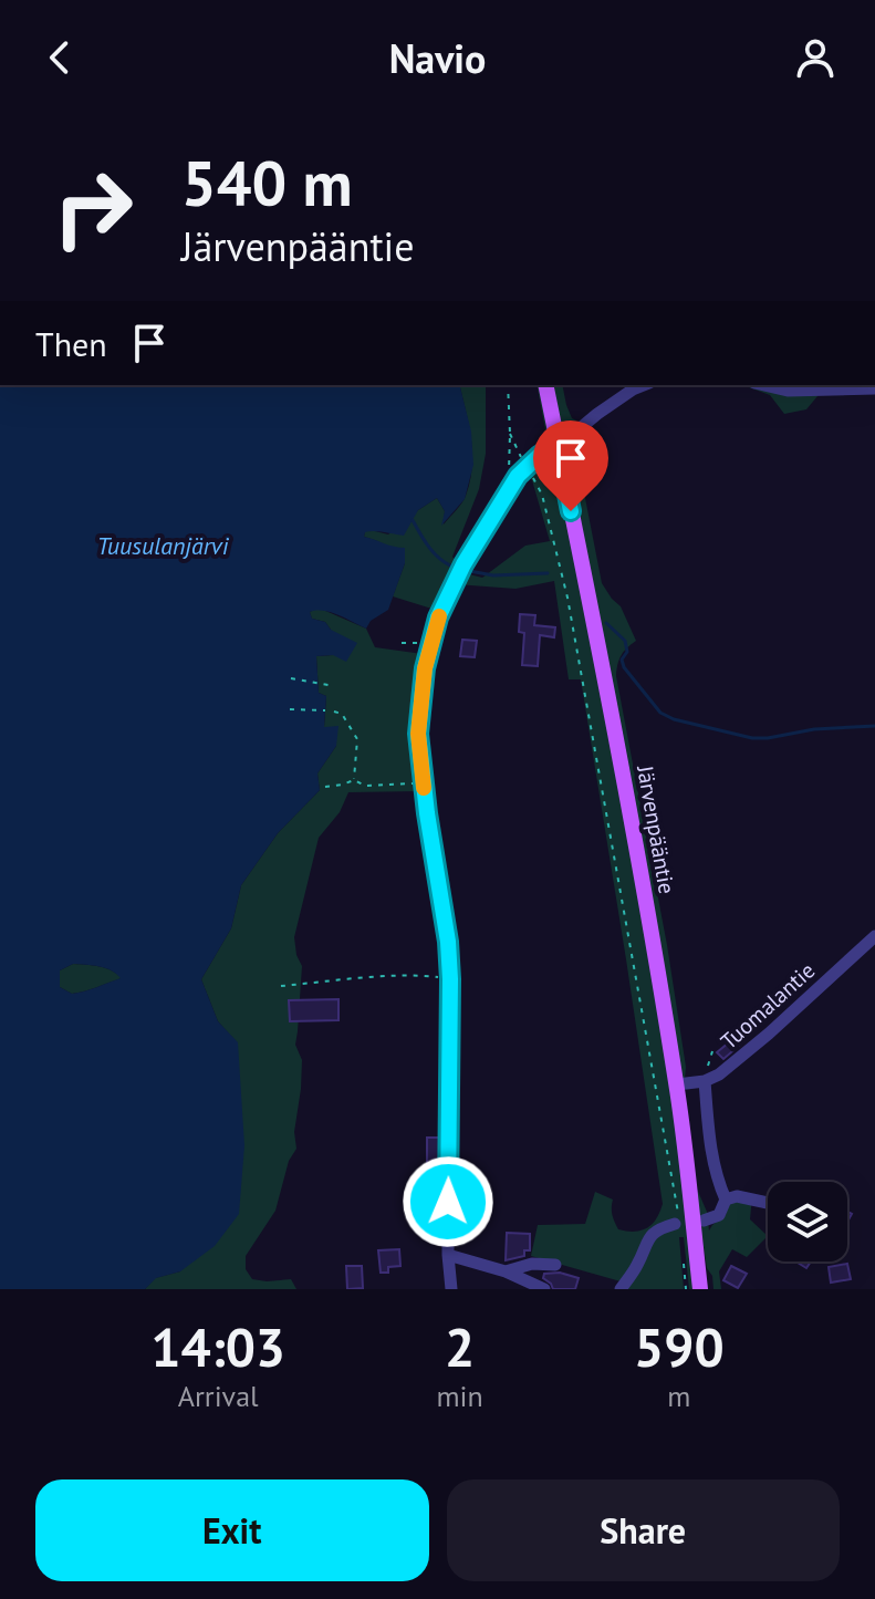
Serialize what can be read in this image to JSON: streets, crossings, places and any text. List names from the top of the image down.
{
  "streets": {
    "main road": ["Järvenpääntie"],
    "street": ["Tuomalantie"]
  },
  "water": ["Tuusulanjärvi"],
  "page": {
    "header": "Navio",
    "turn": ["540 m", "Järvenpääntie"],
    "then": "Then",
    "eta": [
      "14:03",
      "Arrival",
      "2",
      "min",
      "590",
      "m"
    ],
    "buttons": ["Exit", "Share"]
  }
}
